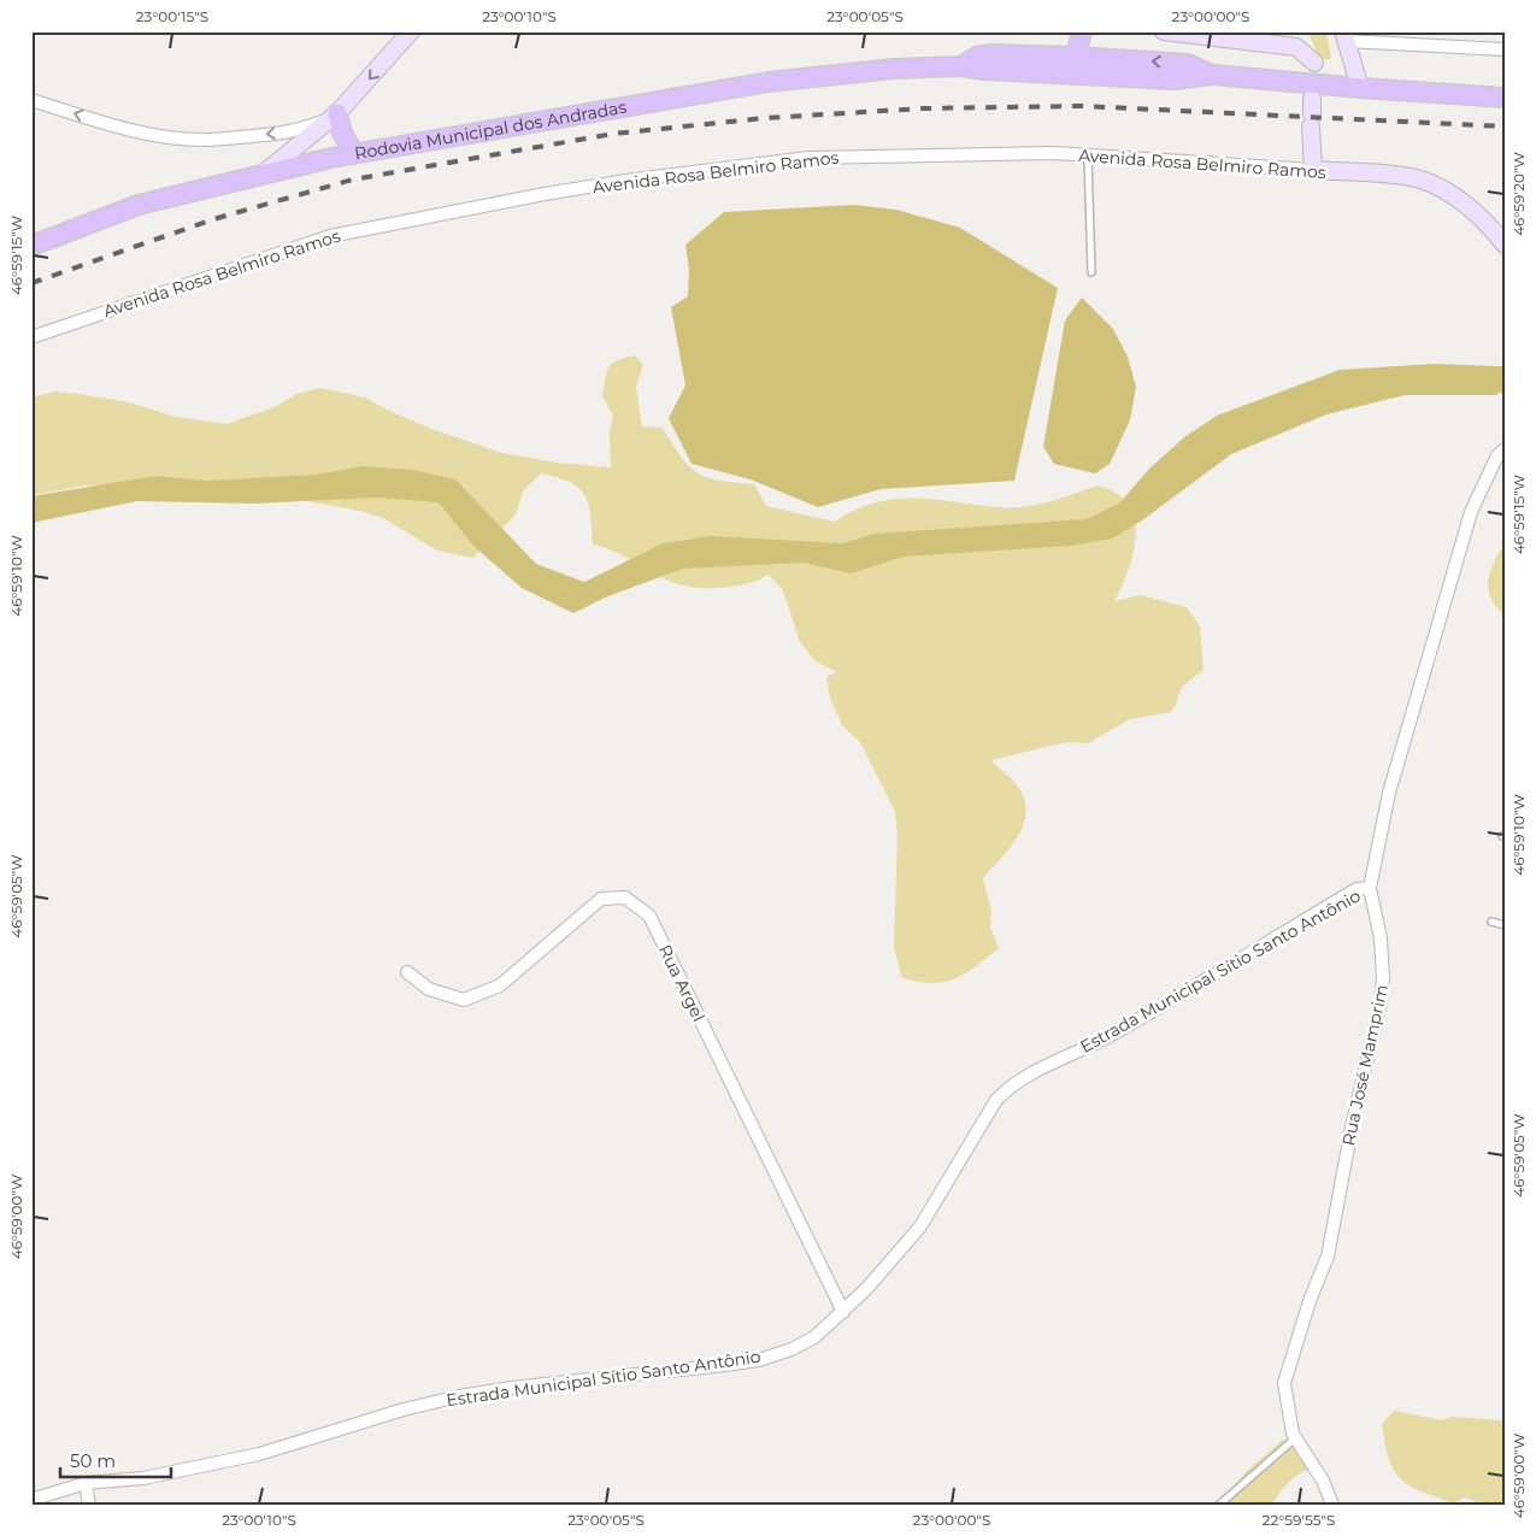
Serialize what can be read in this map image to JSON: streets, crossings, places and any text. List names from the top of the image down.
{
  "streets": {
    "main road": ["Rodovia Municipal dos Andradas", "Avenida Rosa Belmiro Ramos"],
    "street": ["Estrada Municipal Sítio Santo Antônio", "Rua Argel", "Rua José Mamprim"]
  },
  "crossings": [
    ["Estrada Municipal Sítio Santo Antônio", "Rua Argel"],
    ["Estrada Municipal Sítio Santo Antônio", "Rua José Mamprim"]
  ],
  "scale_bar": "50 m",
  "coordinates": [
    "23°00'15\"S",
    "23°00'10\"S",
    "23°00'05\"S",
    "23°00'00\"S",
    "46°59'20\"W",
    "46°59'15\"W",
    "46°59'10\"W",
    "46°59'05\"W",
    "46°59'00\"W",
    "22°59'55\"S"
  ]
}
